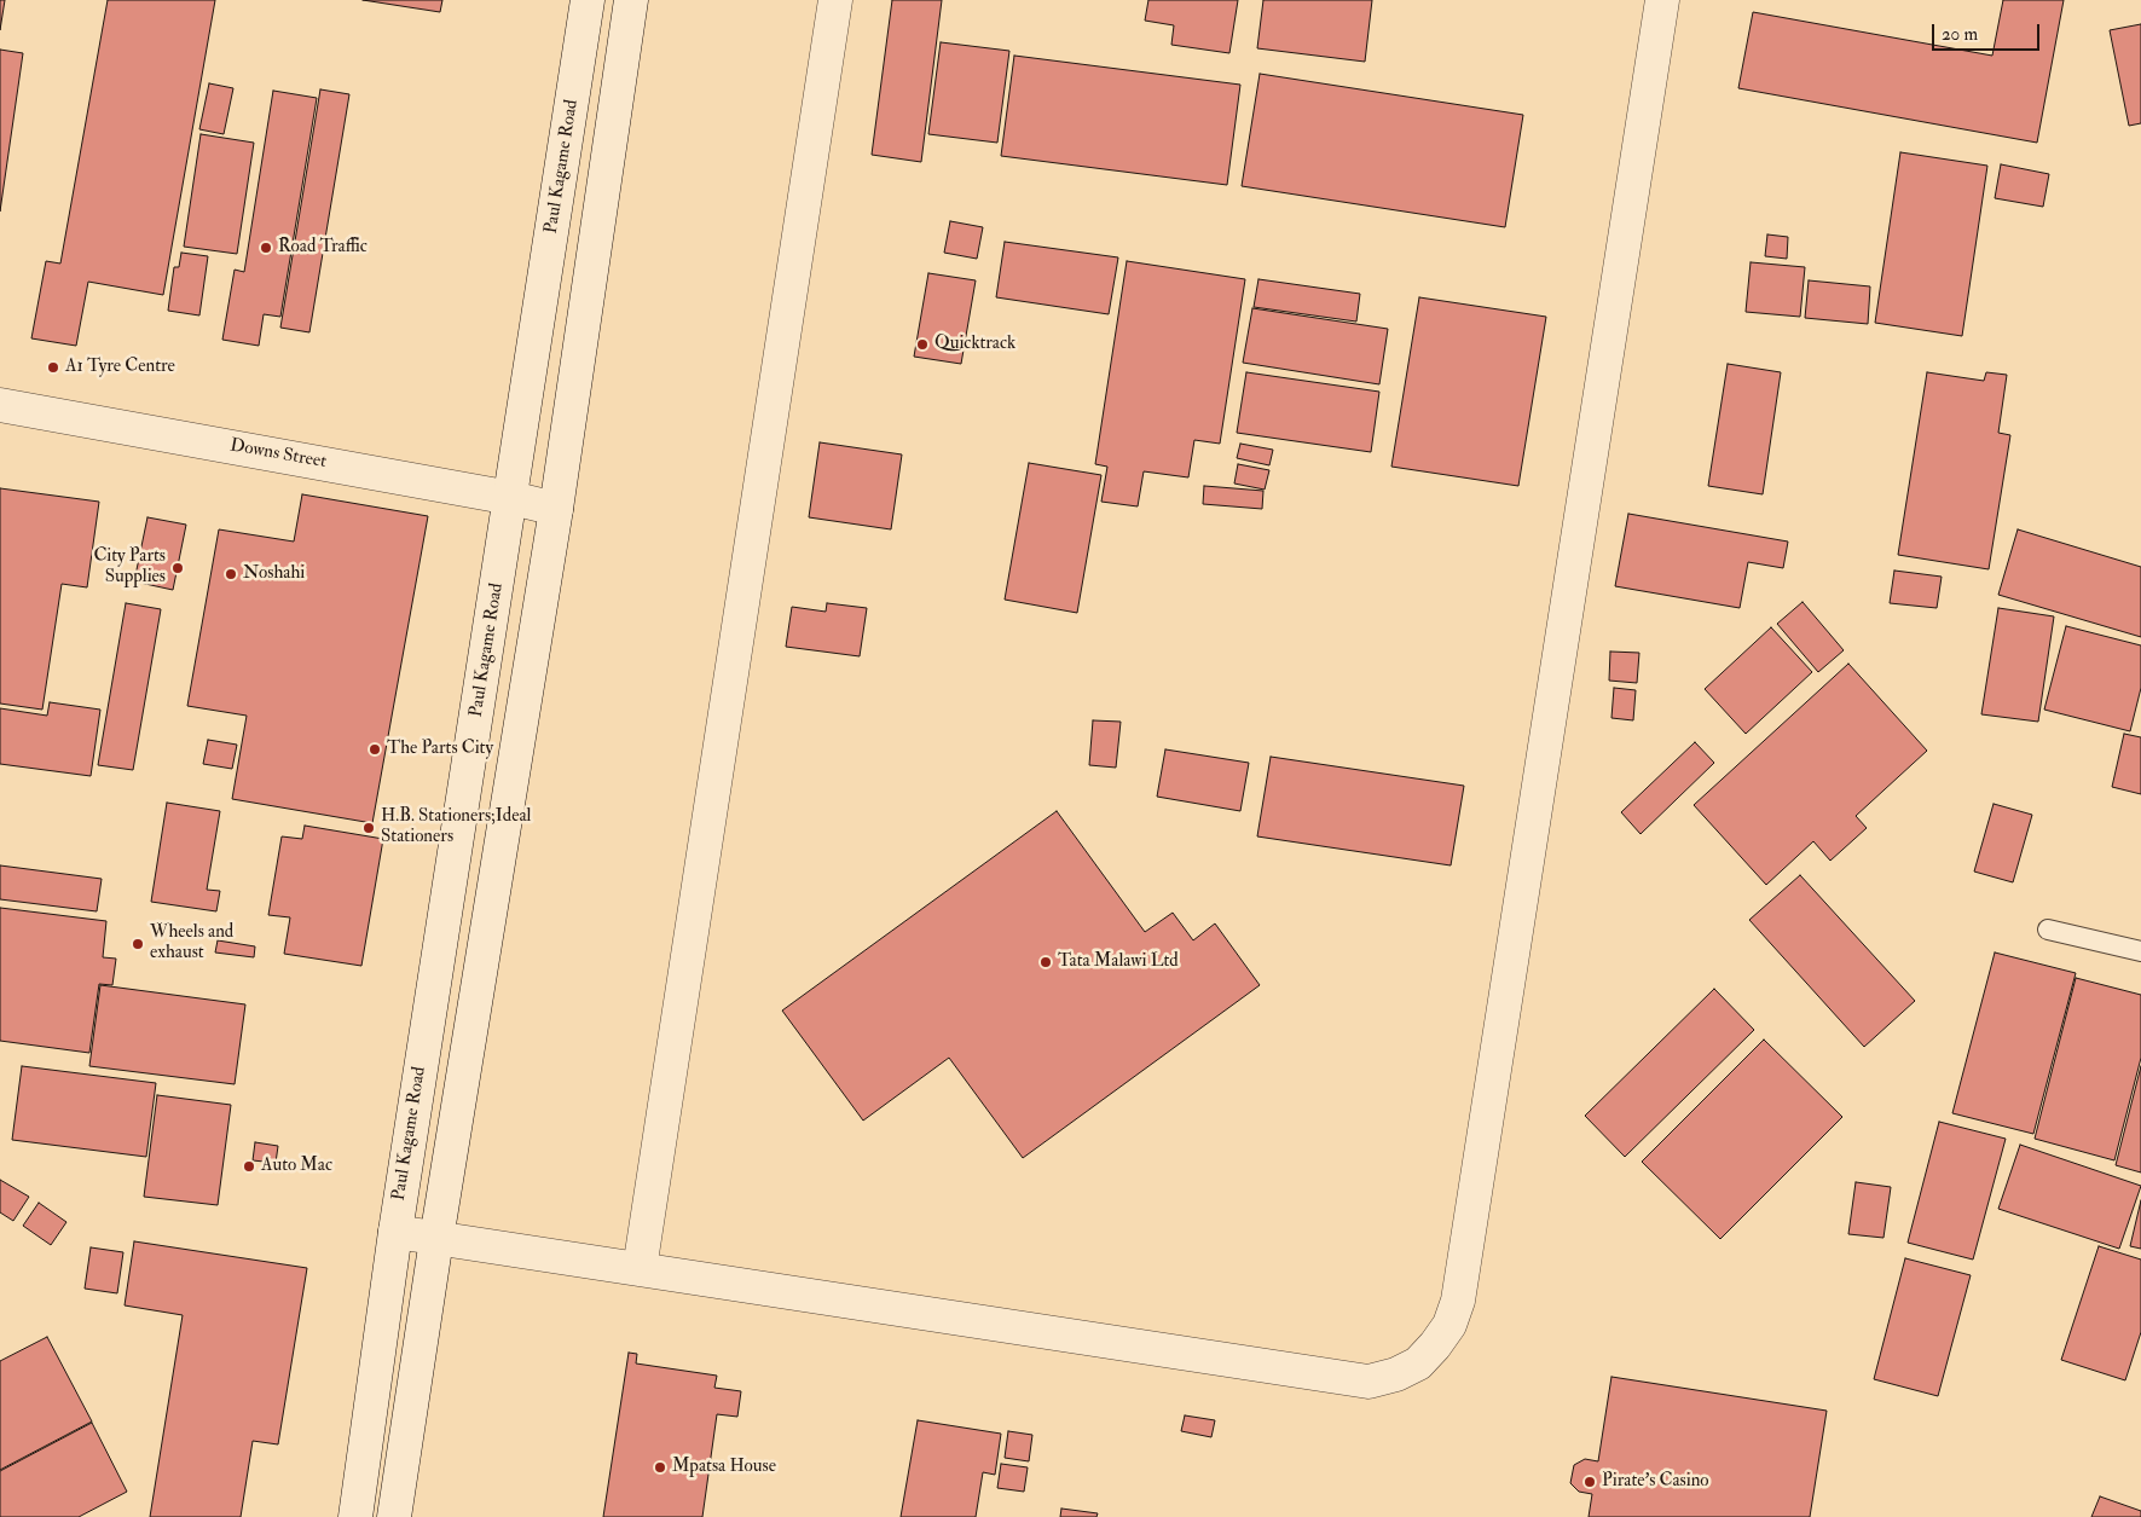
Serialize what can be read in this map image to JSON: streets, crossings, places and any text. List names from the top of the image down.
{
  "streets": {
    "street": ["Paul Kagame Road", "Downs Street"]
  },
  "crossings": [
    ["Paul Kagame Road", "Downs Street"]
  ],
  "places": [
    "Road Traffic",
    "Quicktrack",
    "A1 Tyre Centre",
    "City Parts Supplies",
    "Noshahi",
    "The Parts City",
    "H.B. Stationers;Ideal Stationers",
    "Wheels and exhaust",
    "Tata Malawi Ltd",
    "Auto Mac",
    "Mpatsa House",
    "Pirate's Casino"
  ],
  "scale_bar": "20 m"
}
